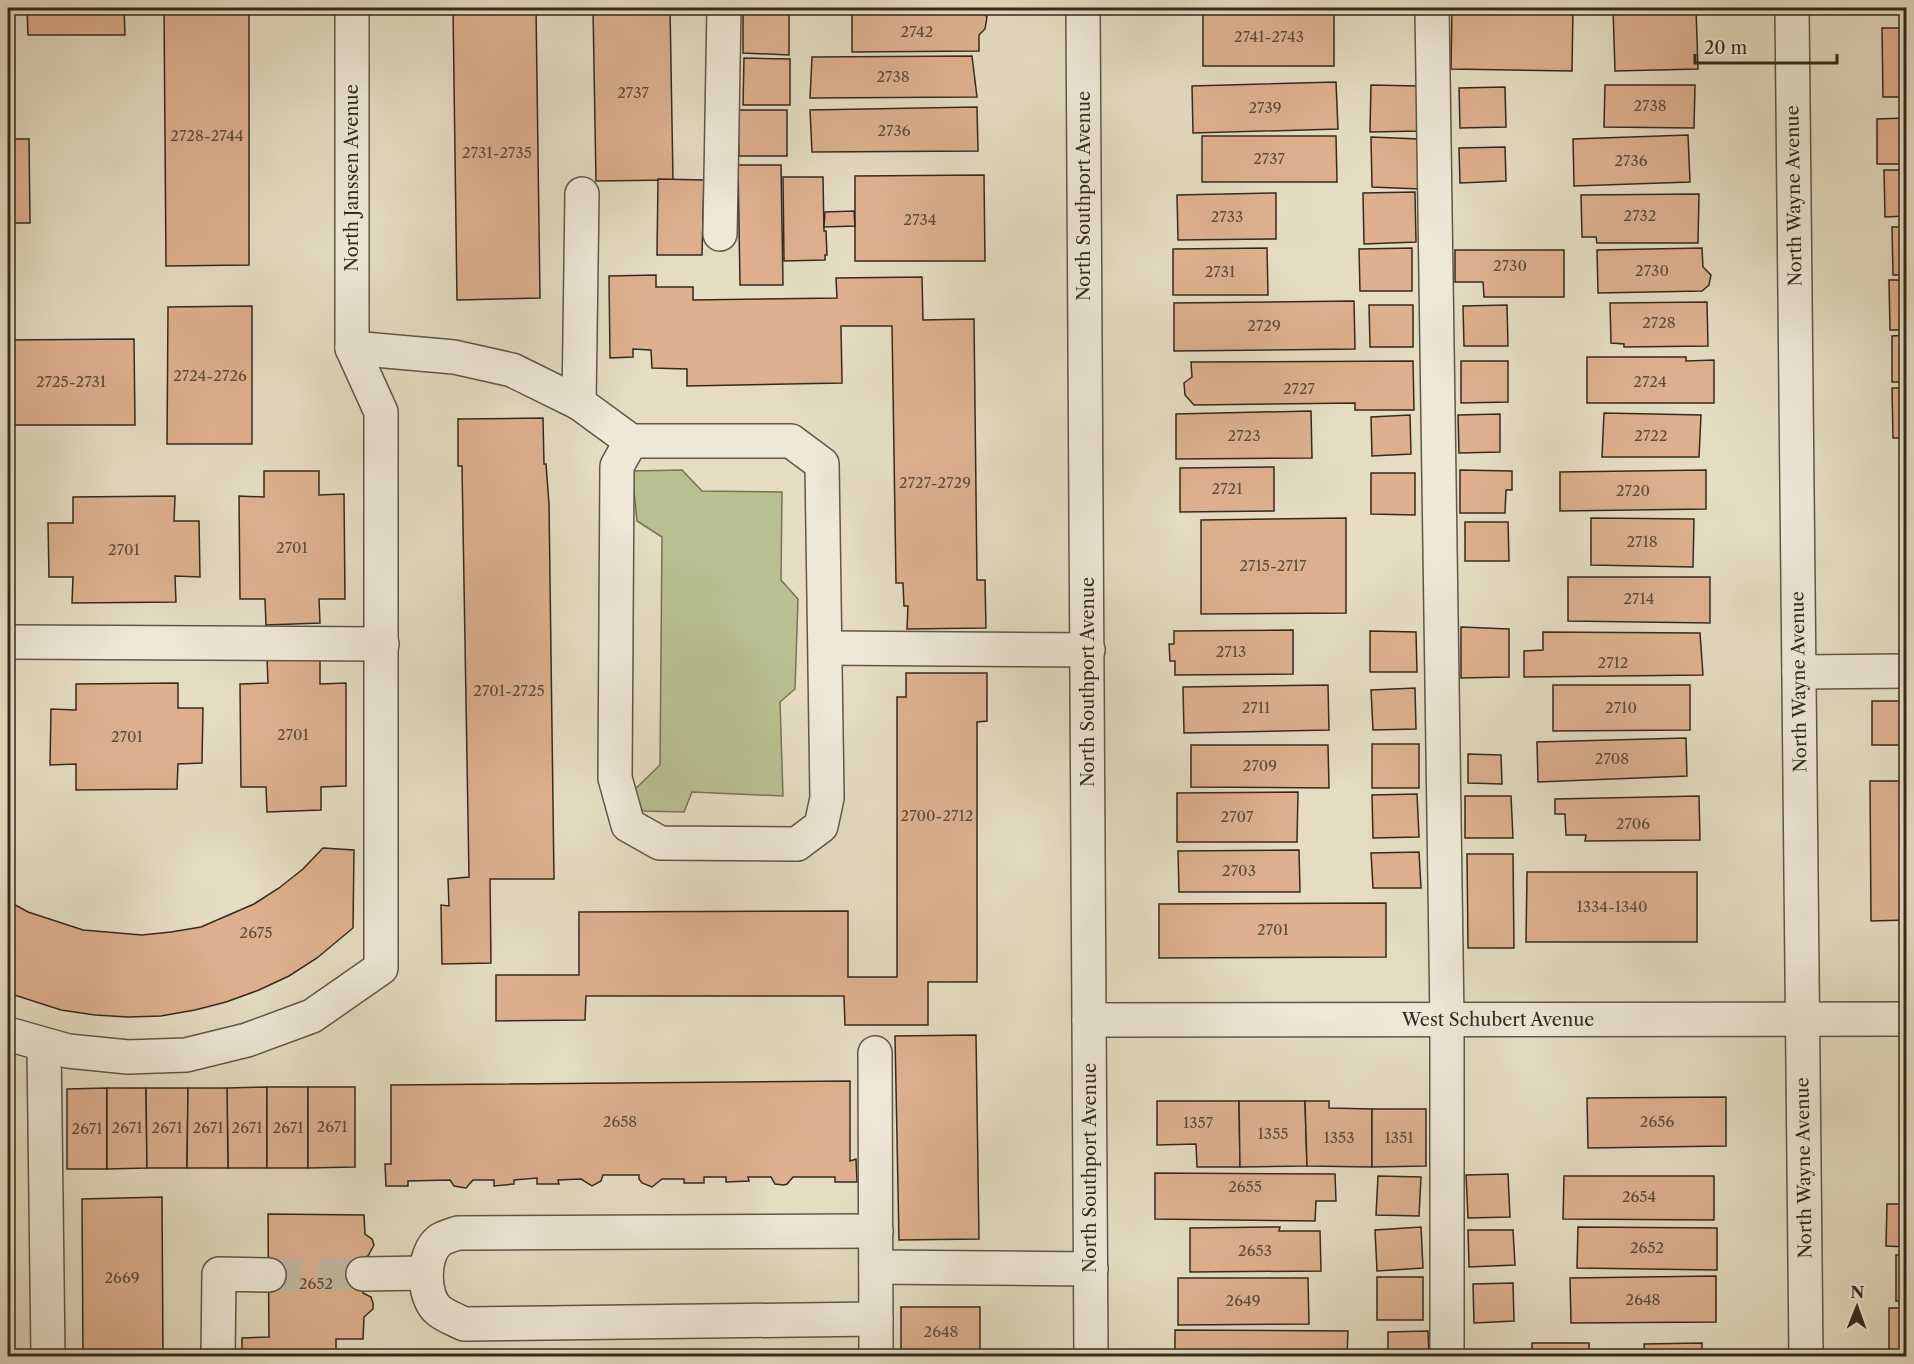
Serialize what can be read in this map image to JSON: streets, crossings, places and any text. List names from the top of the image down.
{
  "streets": {
    "street": [
      "North Janssen Avenue",
      "North Southport Avenue",
      "North Wayne Avenue",
      "West Schubert Avenue"
    ]
  },
  "crossings": [
    ["North Southport Avenue", "West Schubert Avenue"],
    ["North Wayne Avenue", "West Schubert Avenue"]
  ],
  "house_numbers": [
    "2742",
    "2741-2743",
    "2738",
    "2737",
    "2738",
    "2739",
    "2736",
    "2728-2744",
    "2731-2735",
    "2737",
    "2736",
    "2732",
    "2733",
    "2734",
    "2730",
    "2730",
    "2731",
    "2728",
    "2729",
    "2724-2726",
    "2725-2731",
    "2724",
    "2727",
    "2723",
    "2722",
    "2727-2729",
    "2721",
    "2720",
    "2718",
    "2701",
    "2701",
    "2715-2717",
    "2714",
    "2713",
    "2712",
    "2701-2725",
    "2711",
    "2710",
    "2701",
    "2701",
    "2708",
    "2709",
    "2700-2712",
    "2707",
    "2706",
    "2703",
    "1334-1340",
    "2701",
    "2675",
    "2658",
    "2656",
    "1357",
    "2671",
    "2671",
    "2671",
    "2671",
    "2671",
    "2671",
    "2671",
    "1355",
    "1353",
    "1351",
    "2655",
    "2654",
    "2652",
    "2653",
    "2669",
    "2652",
    "2648",
    "2649",
    "2648"
  ],
  "scale_bar": "20 m",
  "north": "top"
}
